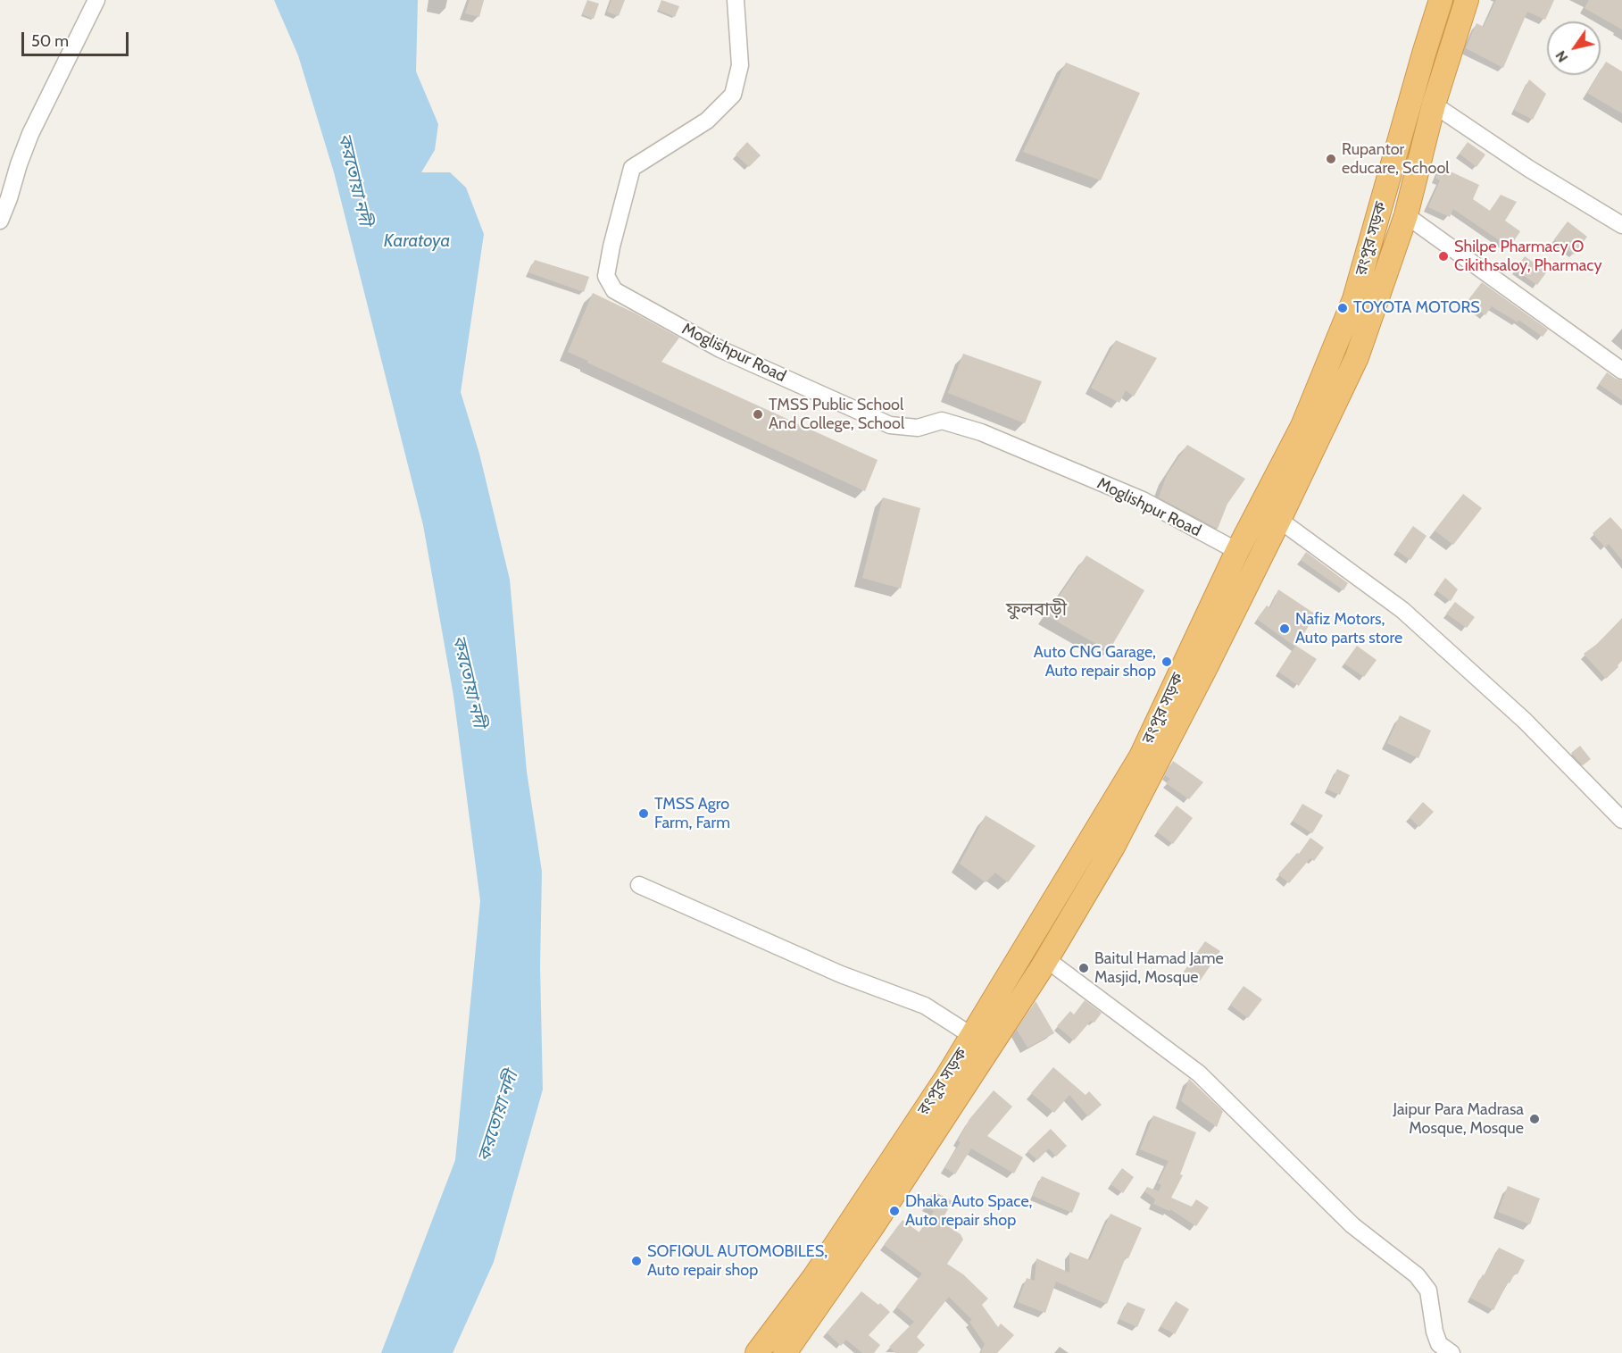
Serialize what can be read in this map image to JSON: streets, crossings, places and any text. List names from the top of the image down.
{
  "streets": {
    "highway": ["রংপুর সড়ক"],
    "street": ["Moglishpur Road"]
  },
  "crossings": [
    ["রংপুর সড়ক", "Moglishpur Road"]
  ],
  "districts": ["ফুলবাড়ী"],
  "water": ["করতোয়া নদী", "Karatoya"],
  "places": [
    "Rupantor educare, School",
    "Shilpe Pharmacy O Cikithsaloy, Pharmacy",
    "TOYOTA MOTORS",
    "TMSS Public School And College, School",
    "Nafiz Motors, Auto parts store",
    "Auto CNG Garage, Auto repair shop",
    "TMSS Agro Farm, Farm",
    "Baitul Hamad Jame Masjid, Mosque",
    "Jaipur Para Madrasa Mosque, Mosque",
    "Dhaka Auto Space, Auto repair shop",
    "SOFIQUL AUTOMOBILES, Auto repair shop"
  ],
  "scale_bar": "50 m",
  "north": "bottom left"
}
